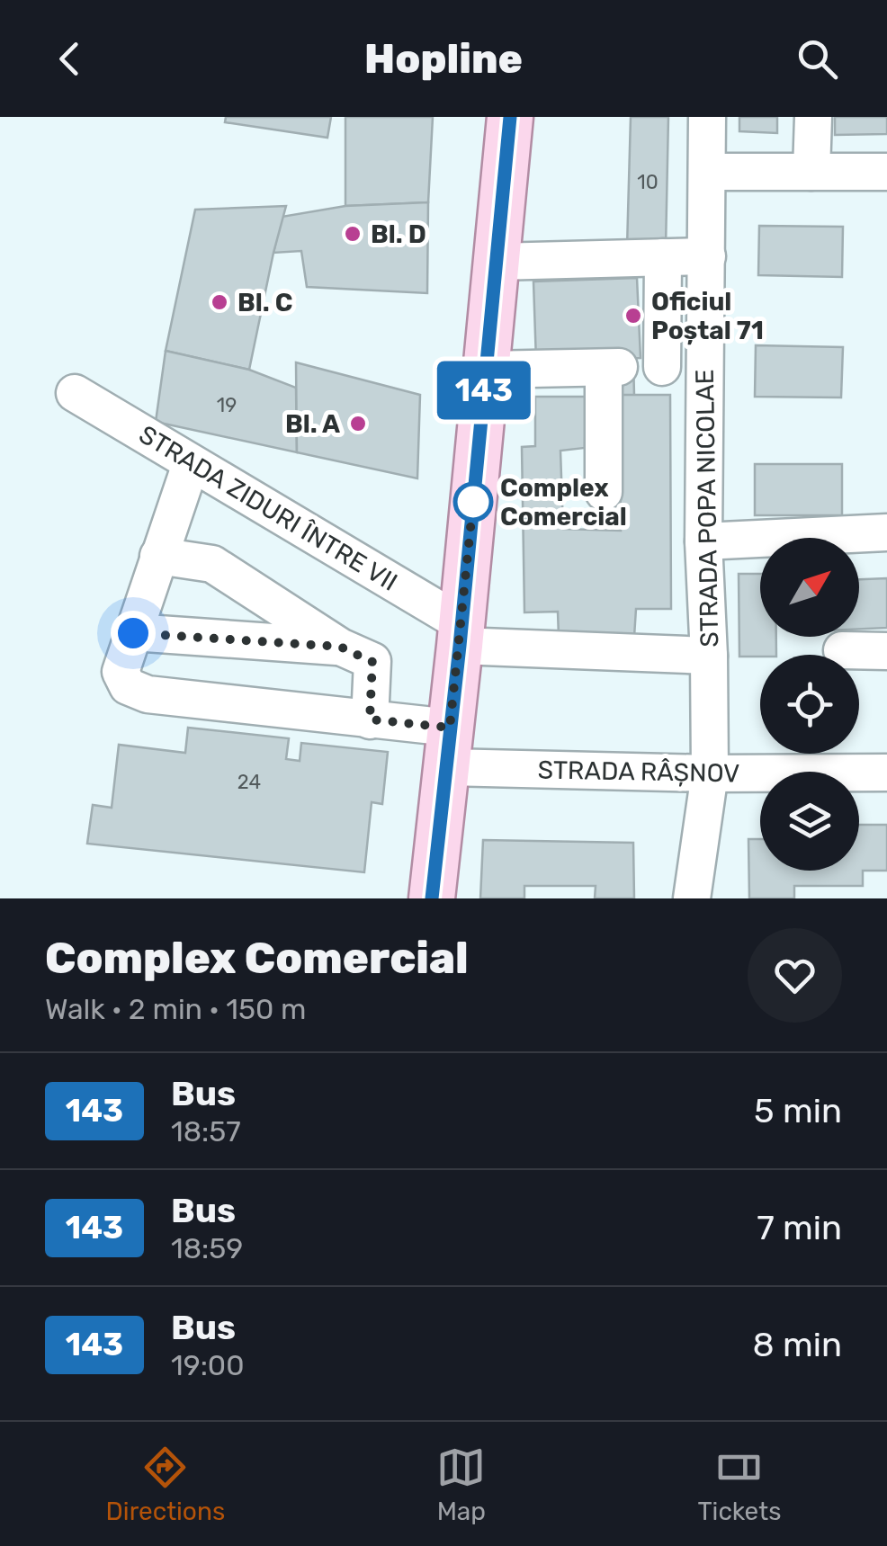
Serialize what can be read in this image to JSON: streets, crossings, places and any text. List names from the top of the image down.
{
  "streets": {
    "street": ["STRADA ZIDURI ÎNTRE VII", "STRADA POPA NICOLAE", "STRADA RÂȘNOV"]
  },
  "crossings": [
    ["STRADA POPA NICOLAE", "STRADA RÂȘNOV"]
  ],
  "places": [
    "Bl. D",
    "Bl. C",
    "Oficiul Poștal 71",
    "Bl. A",
    "Complex Comercial"
  ],
  "lines": ["bus line 143"],
  "house_numbers": ["10", "19", "24"],
  "north": "top right",
  "page": {
    "header": "Hopline",
    "on_map": "143",
    "heading": ["Complex Comercial", "Walk · 2 min · 150 m"],
    "list": [
      {
        "mark": "143",
        "name": "Bus",
        "note": "18:57",
        "value": "5 min"
      },
      {
        "mark": "143",
        "name": "Bus",
        "note": "18:59",
        "value": "7 min"
      },
      {
        "mark": "143",
        "name": "Bus",
        "note": "19:00",
        "value": "8 min"
      }
    ],
    "tabs": ["Directions", "Map", "Tickets"]
  }
}
